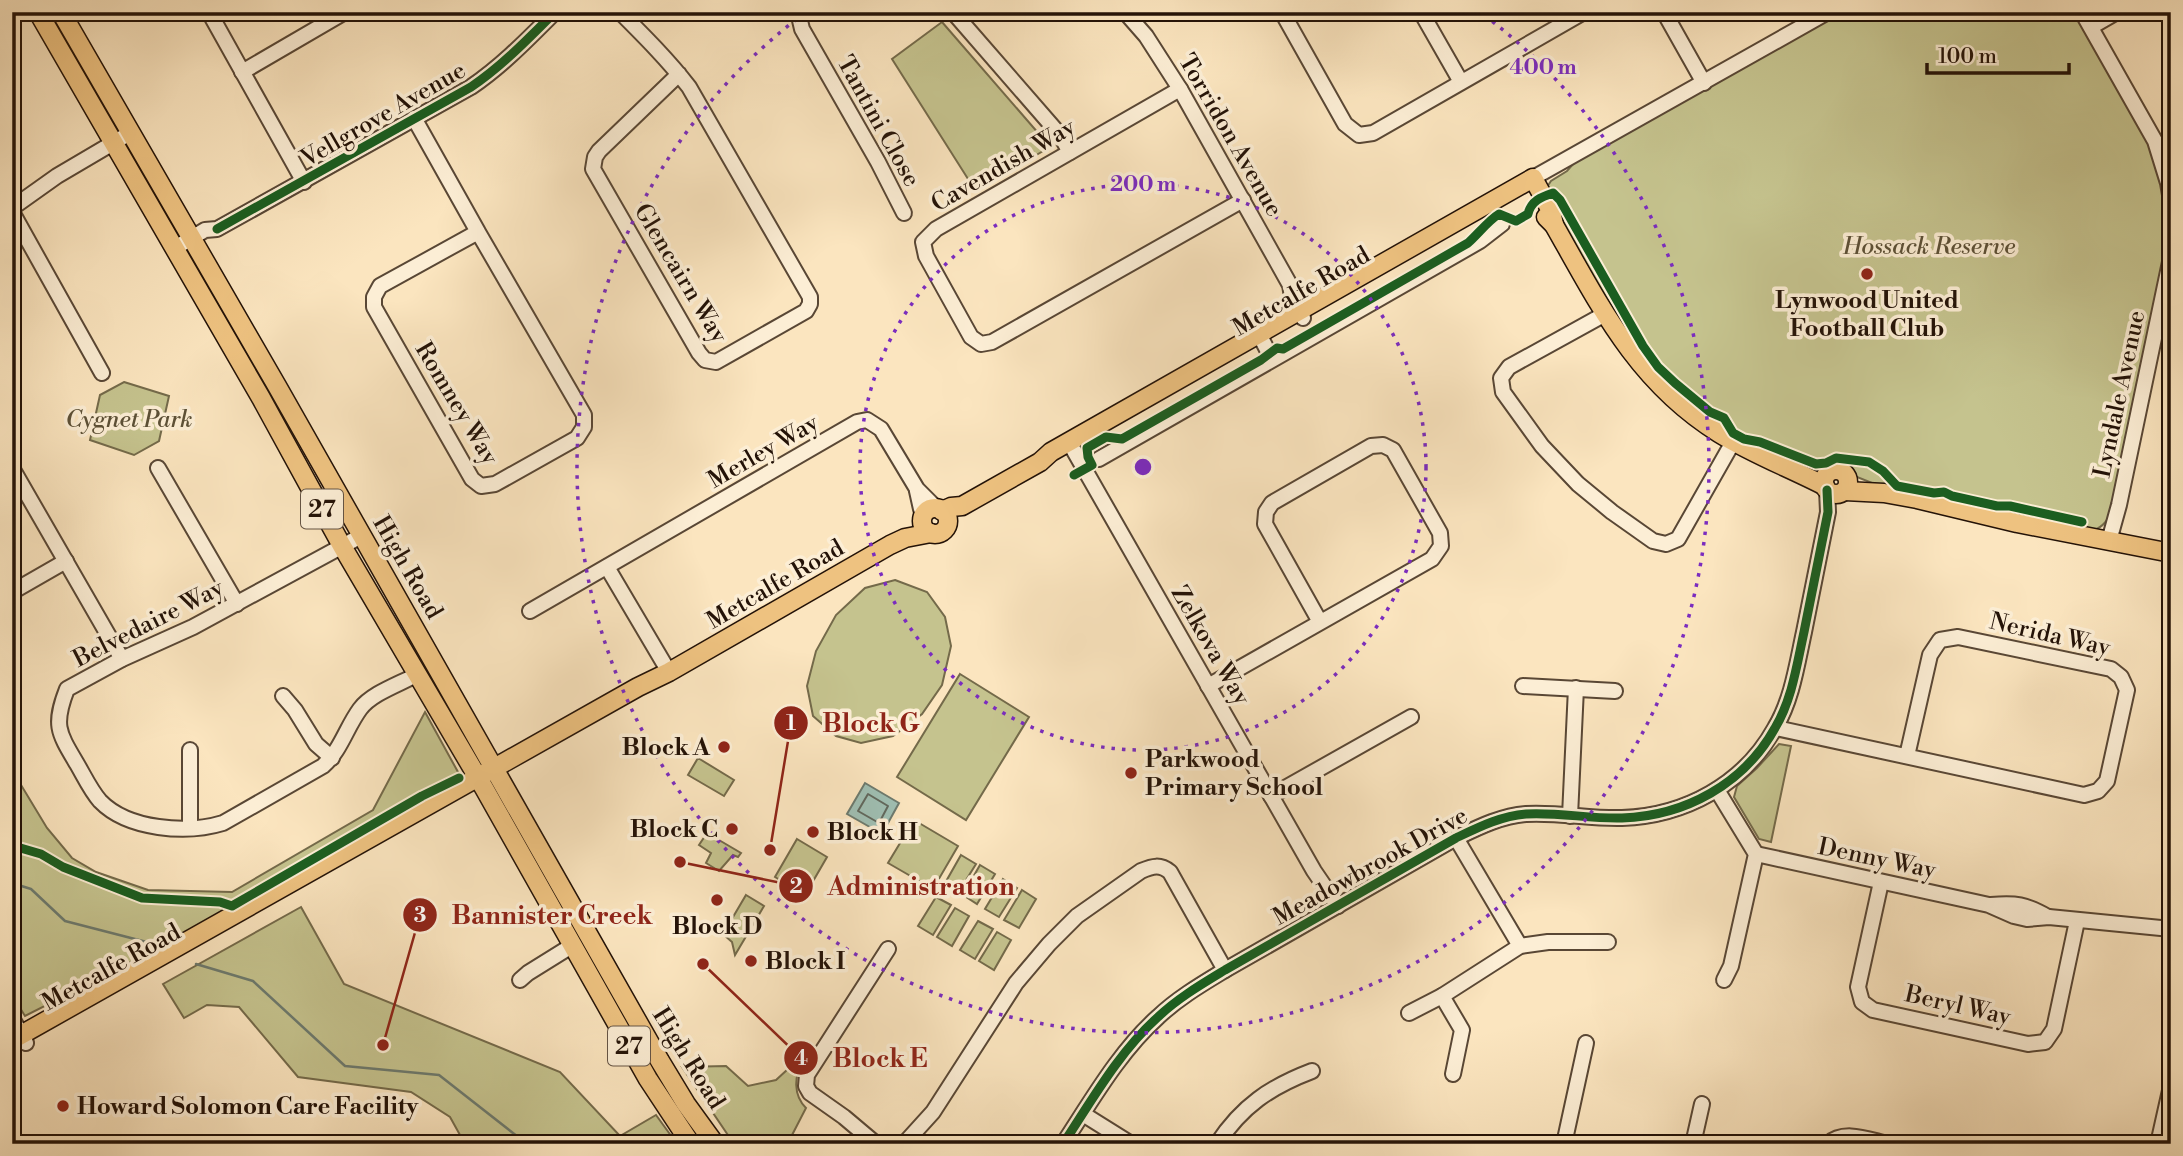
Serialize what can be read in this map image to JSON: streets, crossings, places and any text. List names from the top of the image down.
{
  "streets": {
    "main road": ["Metcalfe Road", "27", "High Road"],
    "street": [
      "Vellgrove Avenue",
      "Tantini Close",
      "Torridon Avenue",
      "Cavendish Way",
      "Glencairn Way",
      "Lyndale Avenue",
      "Romney Way",
      "Merley Way",
      "Belvedaire Way",
      "Nerida Way",
      "Zelkova Way",
      "Denny Way",
      "Meadowbrook Drive",
      "Beryl Way"
    ]
  },
  "crossings": [
    ["Vellgrove Avenue", "Romney Way"],
    ["Vellgrove Avenue", "High Road"],
    ["Torridon Avenue", "Cavendish Way"],
    ["Torridon Avenue", "Metcalfe Road"],
    ["Metcalfe Road", "Merley Way"],
    ["Metcalfe Road", "High Road"],
    ["Metcalfe Road", "Zelkova Way"],
    ["High Road", "Belvedaire Way"],
    ["Nerida Way", "Meadowbrook Drive"],
    ["Zelkova Way", "Meadowbrook Drive"],
    ["Denny Way", "Beryl Way"]
  ],
  "parks": ["Hossack Reserve", "Cygnet Park"],
  "places": [
    "Lynwood United Football Club",
    "Block A",
    "Parkwood Primary School",
    "Block C",
    "Block H",
    "Block G",
    "Administration",
    "Block D",
    "Block I",
    "Block E",
    "Bannister Creek",
    "Howard Solomon Care Facility"
  ],
  "scale_bar": "100 m",
  "rings": ["400 m", "200 m"]
}
